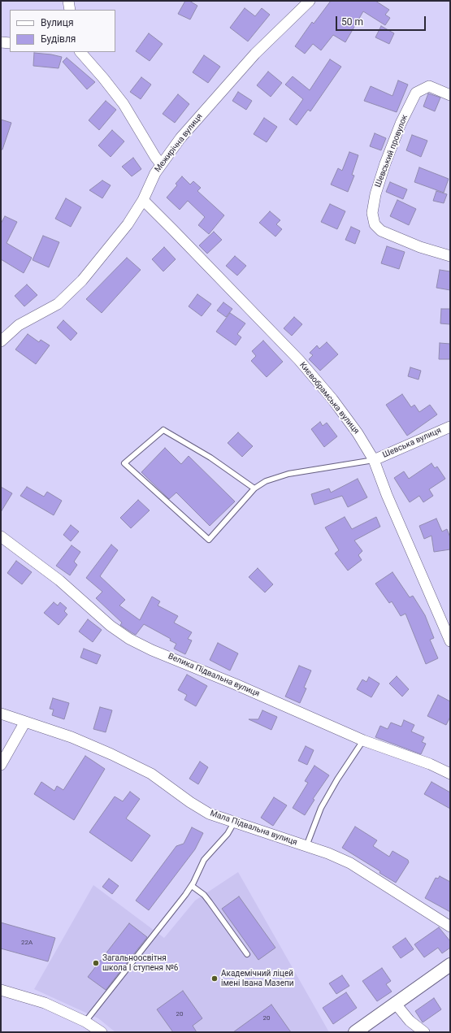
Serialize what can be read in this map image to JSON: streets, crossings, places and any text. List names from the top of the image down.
{
  "streets": {
    "street": [
      "Межирічна вулиця",
      "Шевський провулок",
      "Києвобрамська вулиця",
      "Шевська вулиця",
      "Велика Підвальна вулиця",
      "Мала Підвальна вулиця"
    ]
  },
  "crossings": [
    ["Межирічна вулиця", "Києвобрамська вулиця"],
    ["Києвобрамська вулиця", "Шевська вулиця"]
  ],
  "places": ["Загальноосвітня школа І ступеня №6", "Академічний ліцей імені Івана Мазепи"],
  "house_numbers": ["22А", "20", "20"],
  "legend": ["Вулиця", "Будівля"],
  "scale_bar": "50 m"
}
